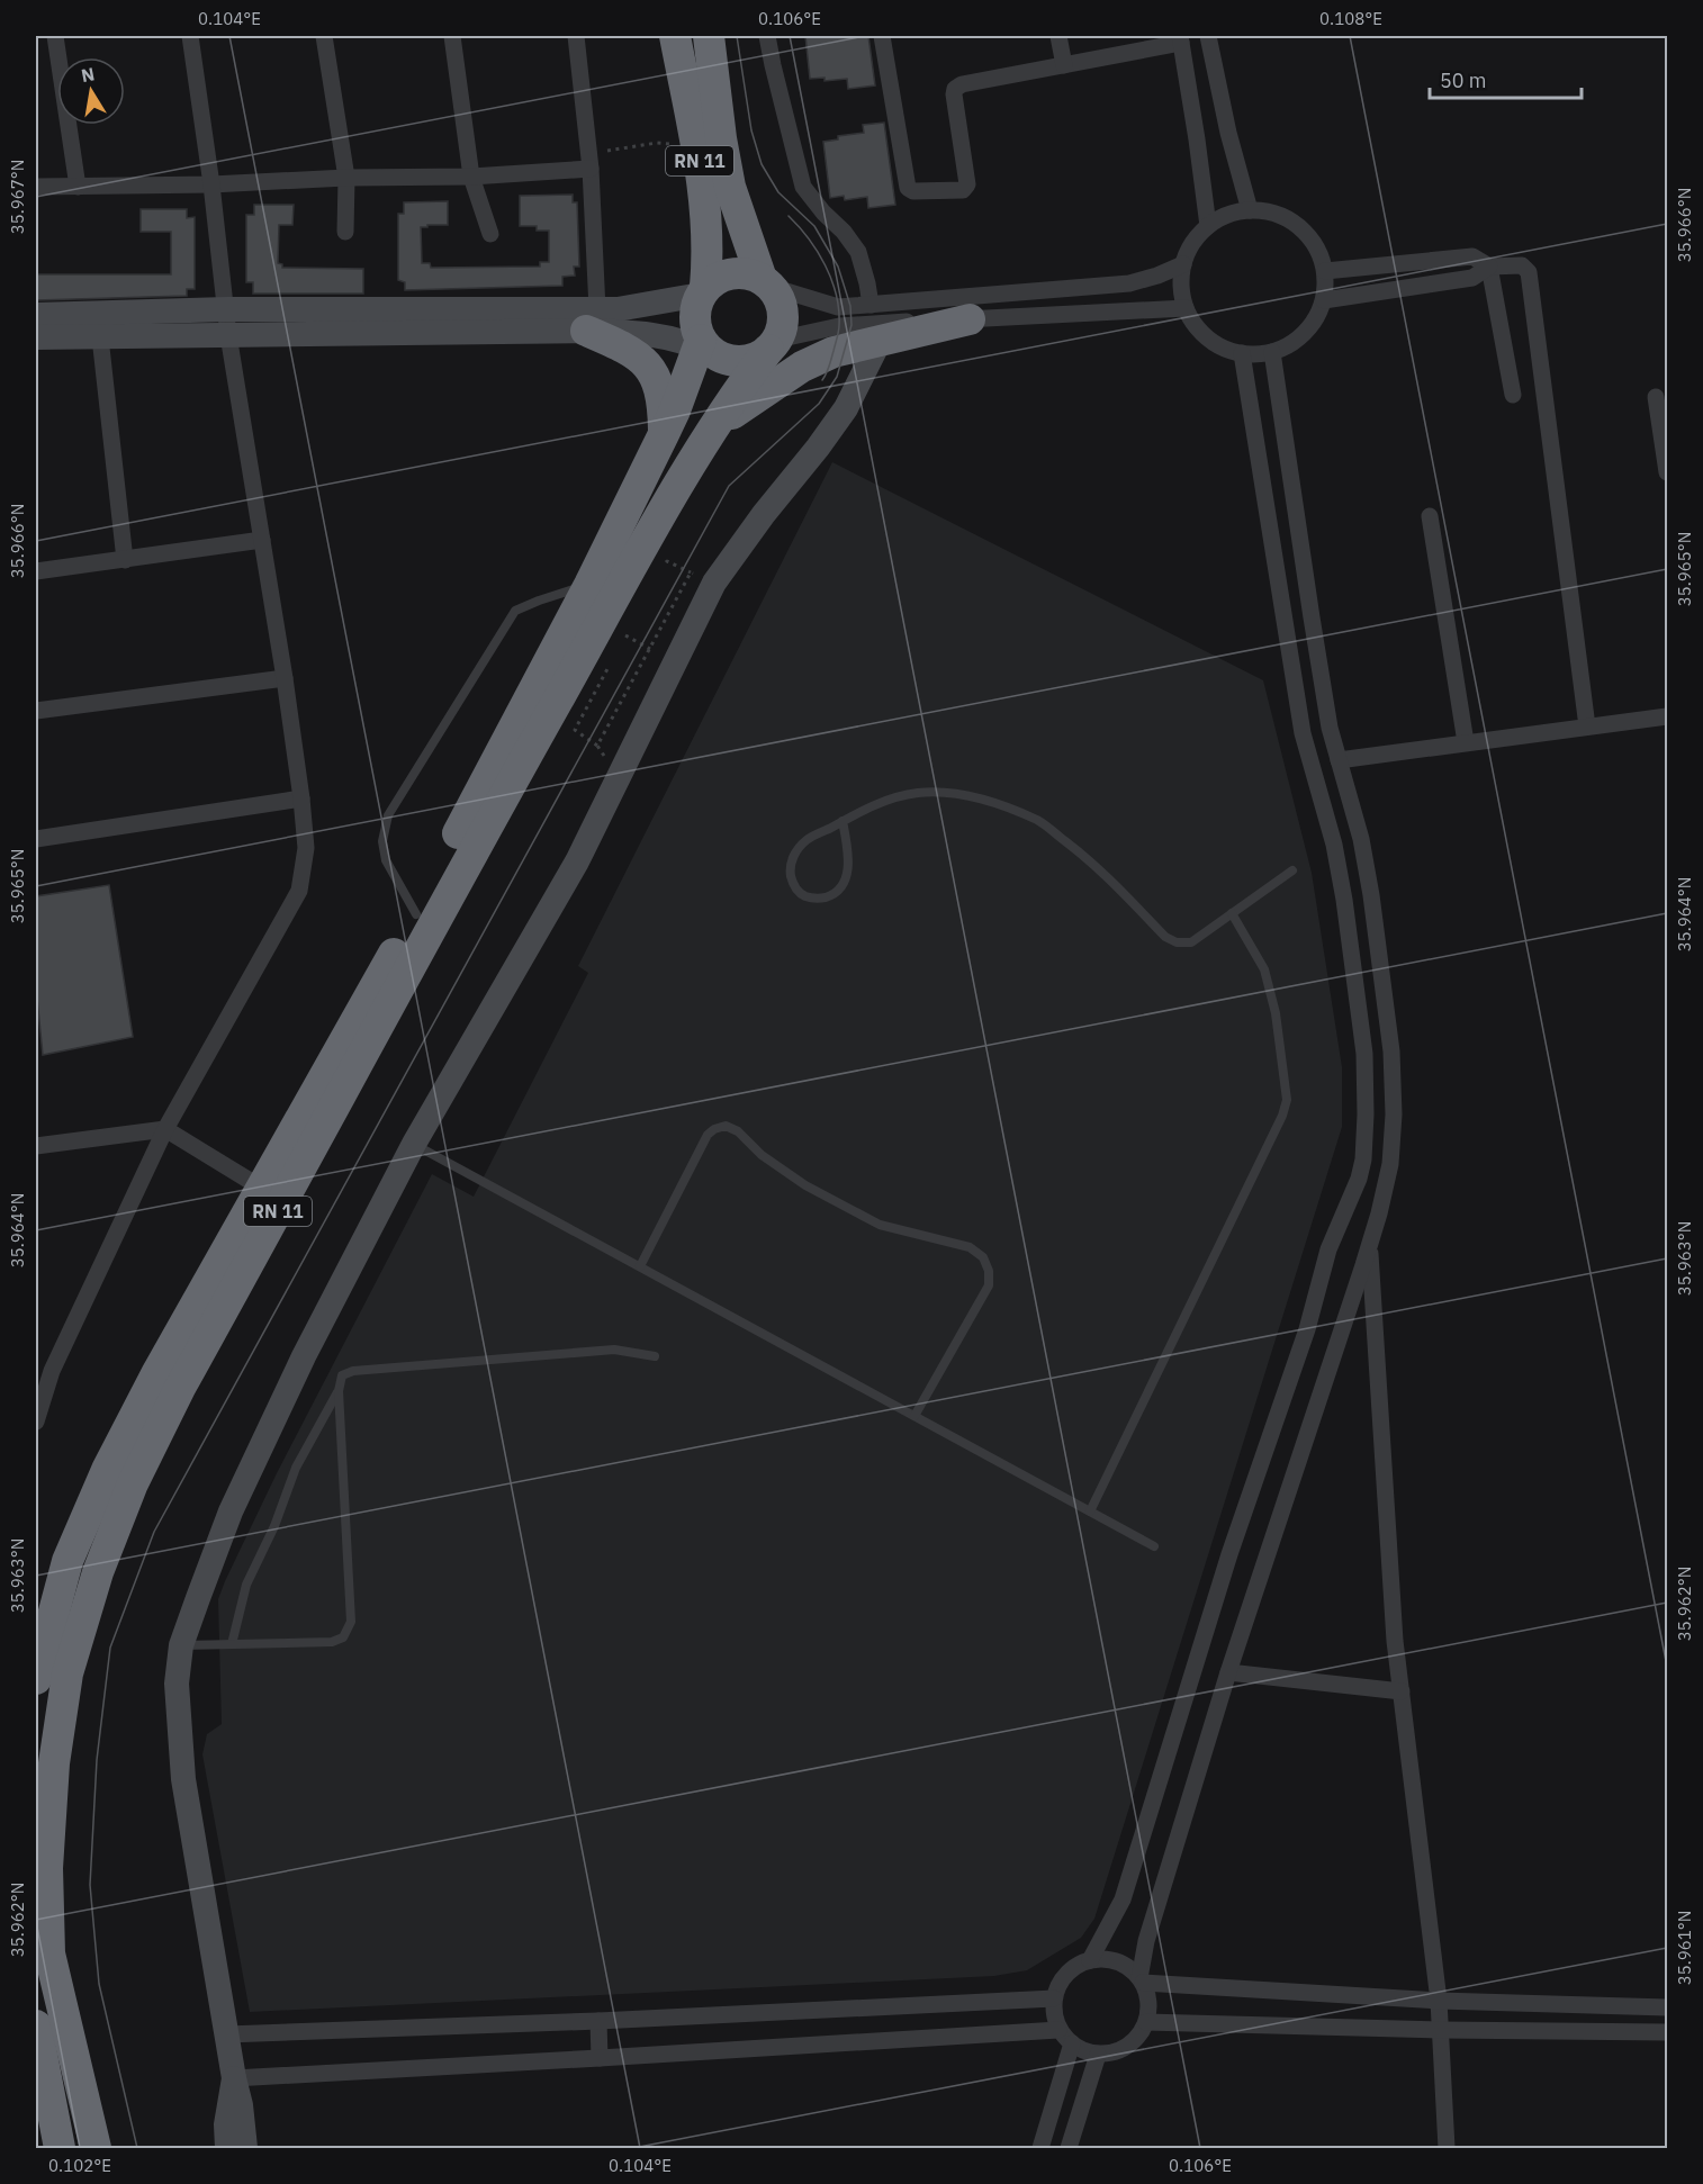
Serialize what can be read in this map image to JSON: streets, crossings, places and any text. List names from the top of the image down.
{
  "streets": {
    "highway": ["RN 11"]
  },
  "scale_bar": "50 m",
  "north": "top",
  "coordinates": [
    "0.104°E",
    "0.106°E",
    "0.108°E",
    "35.967°N",
    "35.966°N",
    "35.965°N",
    "35.964°N",
    "35.963°N",
    "35.962°N",
    "35.961°N",
    "0.102°E"
  ]
}
